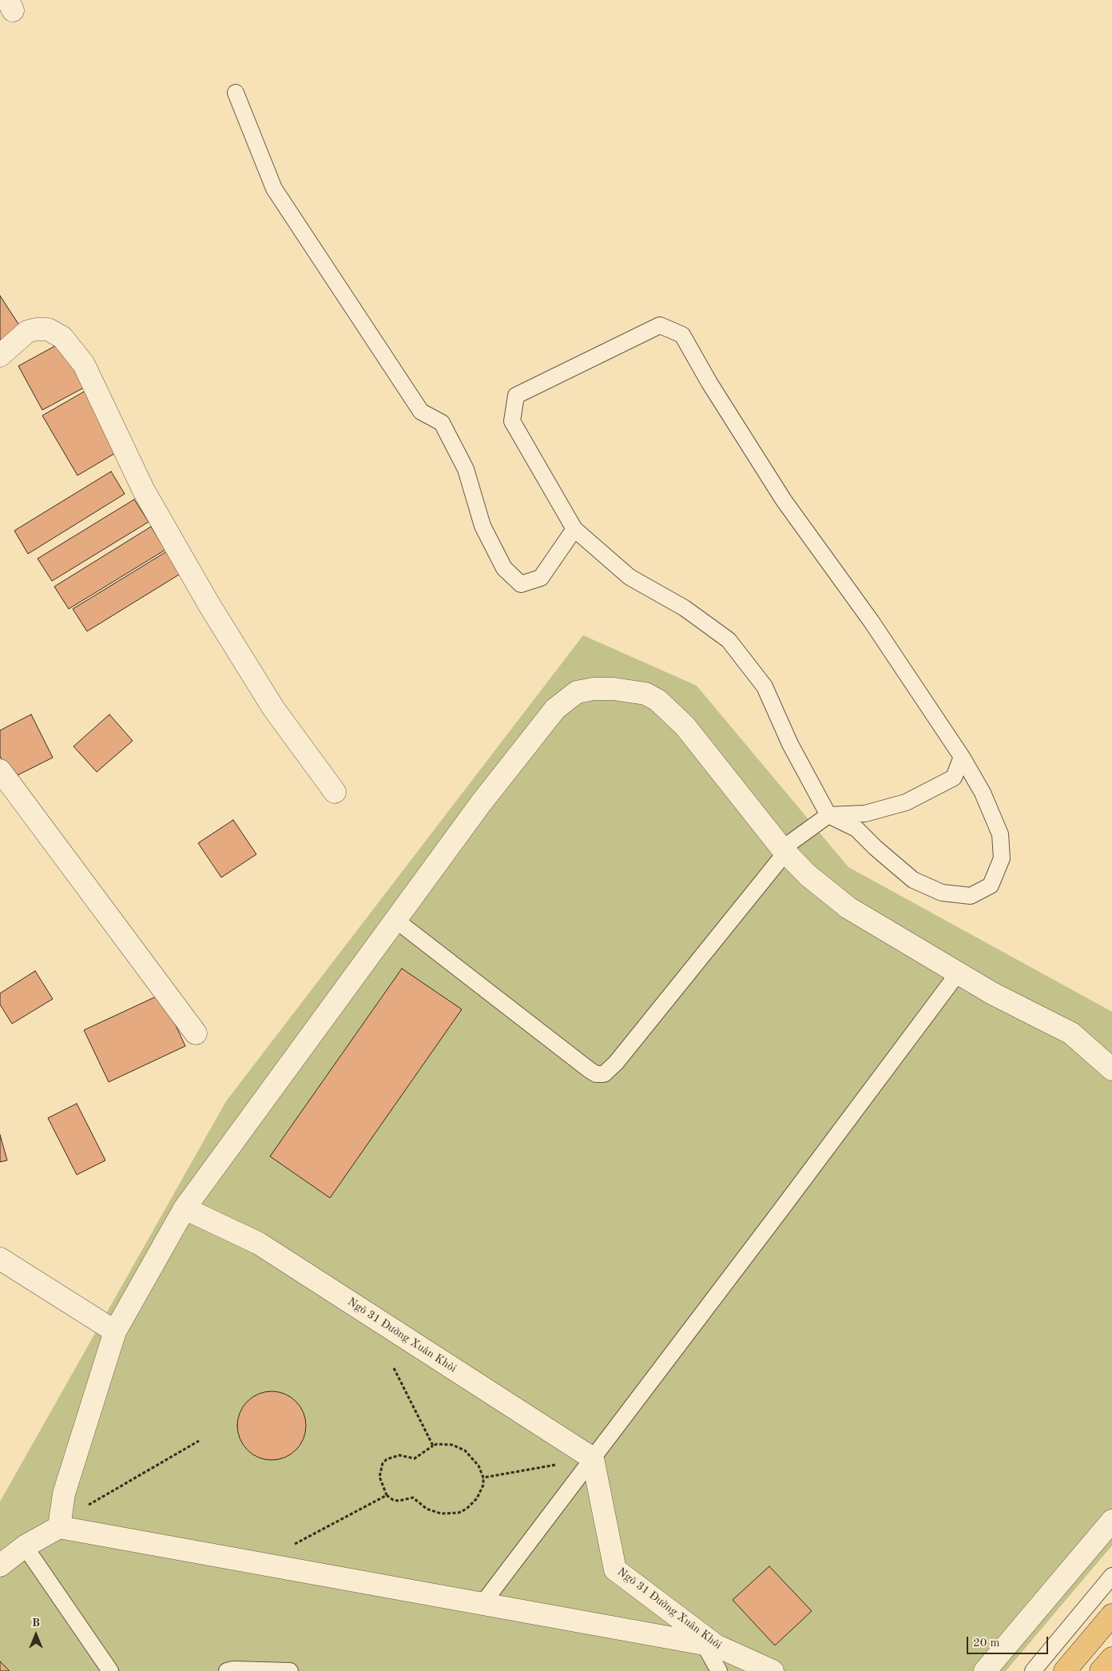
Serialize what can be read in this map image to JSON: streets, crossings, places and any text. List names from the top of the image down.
{
  "streets": {
    "street": ["Ngõ 31 Đường Xuân Khôi"]
  },
  "scale_bar": "20 m",
  "north": "top"
}
